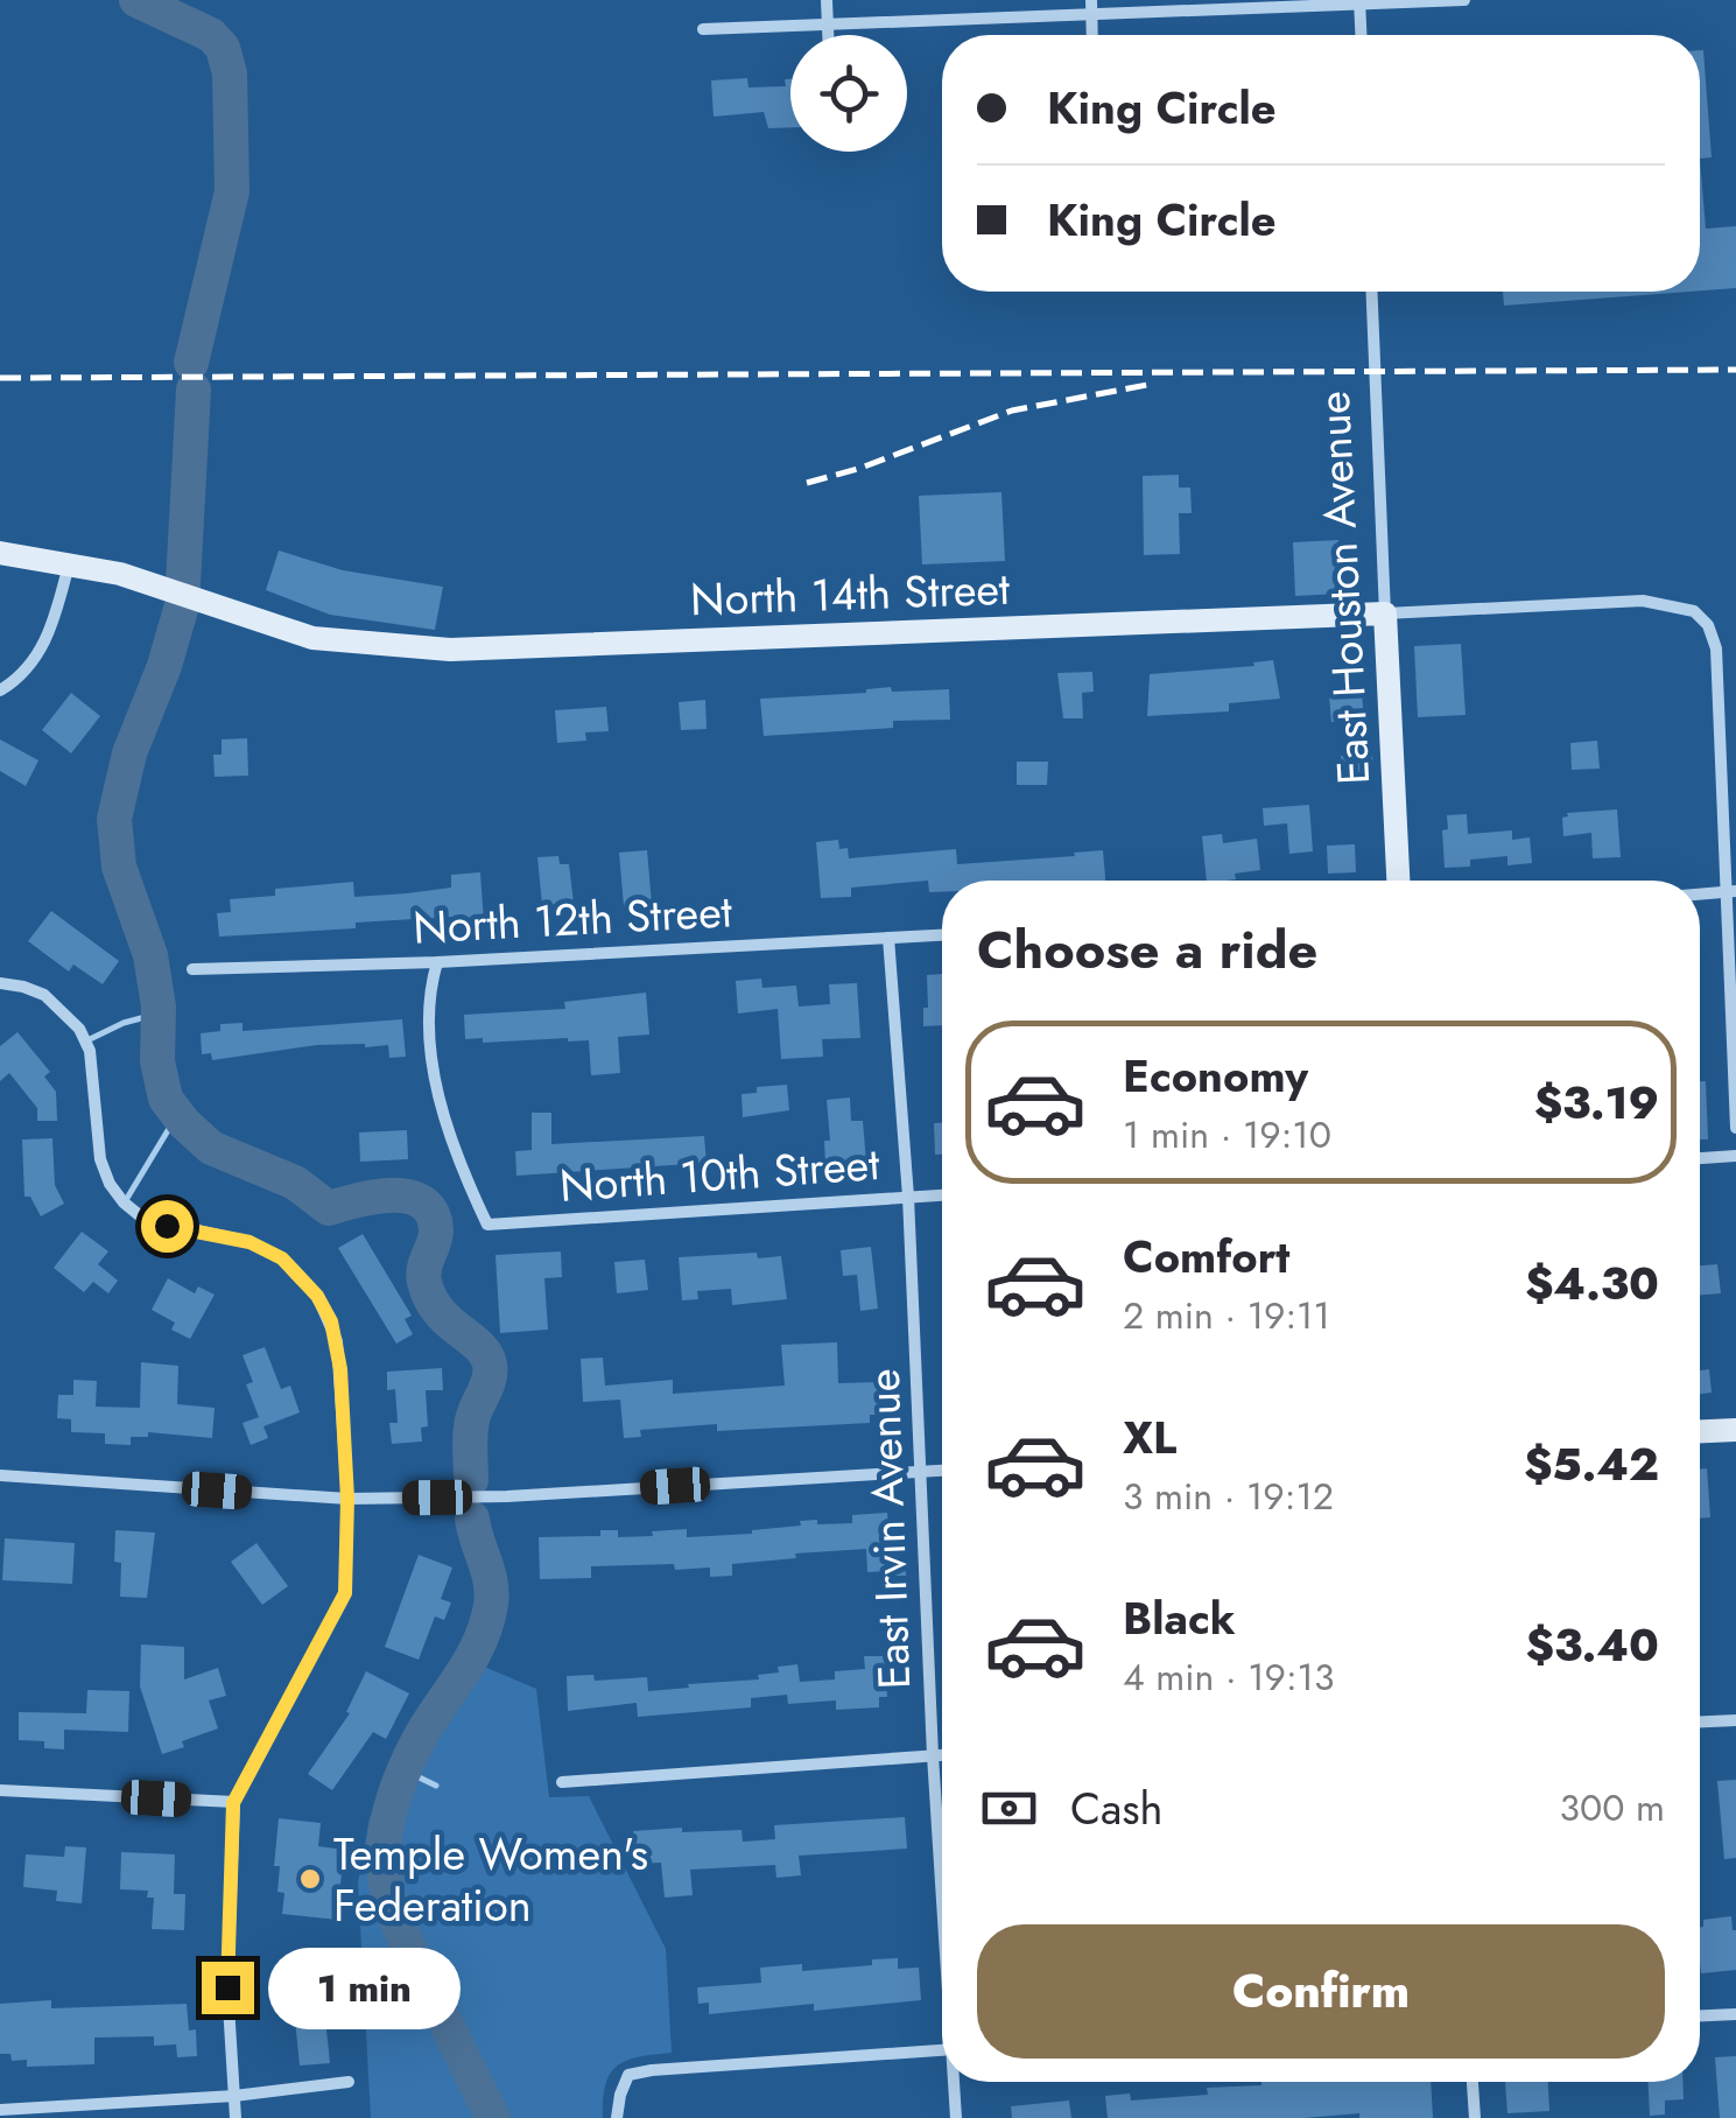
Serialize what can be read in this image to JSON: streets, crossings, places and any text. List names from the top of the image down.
{
  "streets": {
    "street": [
      "East Houston Avenue",
      "North 14th Street",
      "North 12th Street",
      "North 10th Street",
      "East Irvin Avenue"
    ]
  },
  "crossings": [
    ["East Houston Avenue", "North 14th Street"],
    ["North 12th Street", "North 10th Street"],
    ["North 12th Street", "East Irvin Avenue"],
    ["North 10th Street", "East Irvin Avenue"]
  ],
  "places": ["Temple Women's Federation"],
  "page": {
    "banner": ["King Circle", "King Circle"],
    "heading": "Choose a ride",
    "list": [
      {
        "name": "Economy",
        "note": "1 min · 19:10",
        "value": "$3.19"
      },
      {
        "name": "Comfort",
        "note": "2 min · 19:11",
        "value": "$4.30"
      },
      {
        "name": "XL",
        "note": "3 min · 19:12",
        "value": "$5.42"
      },
      {
        "name": "Black",
        "note": "4 min · 19:13",
        "value": "$3.40"
      }
    ],
    "pay": ["Cash", "300 m"],
    "buttons": "Confirm",
    "bubble": "1 min"
  }
}
